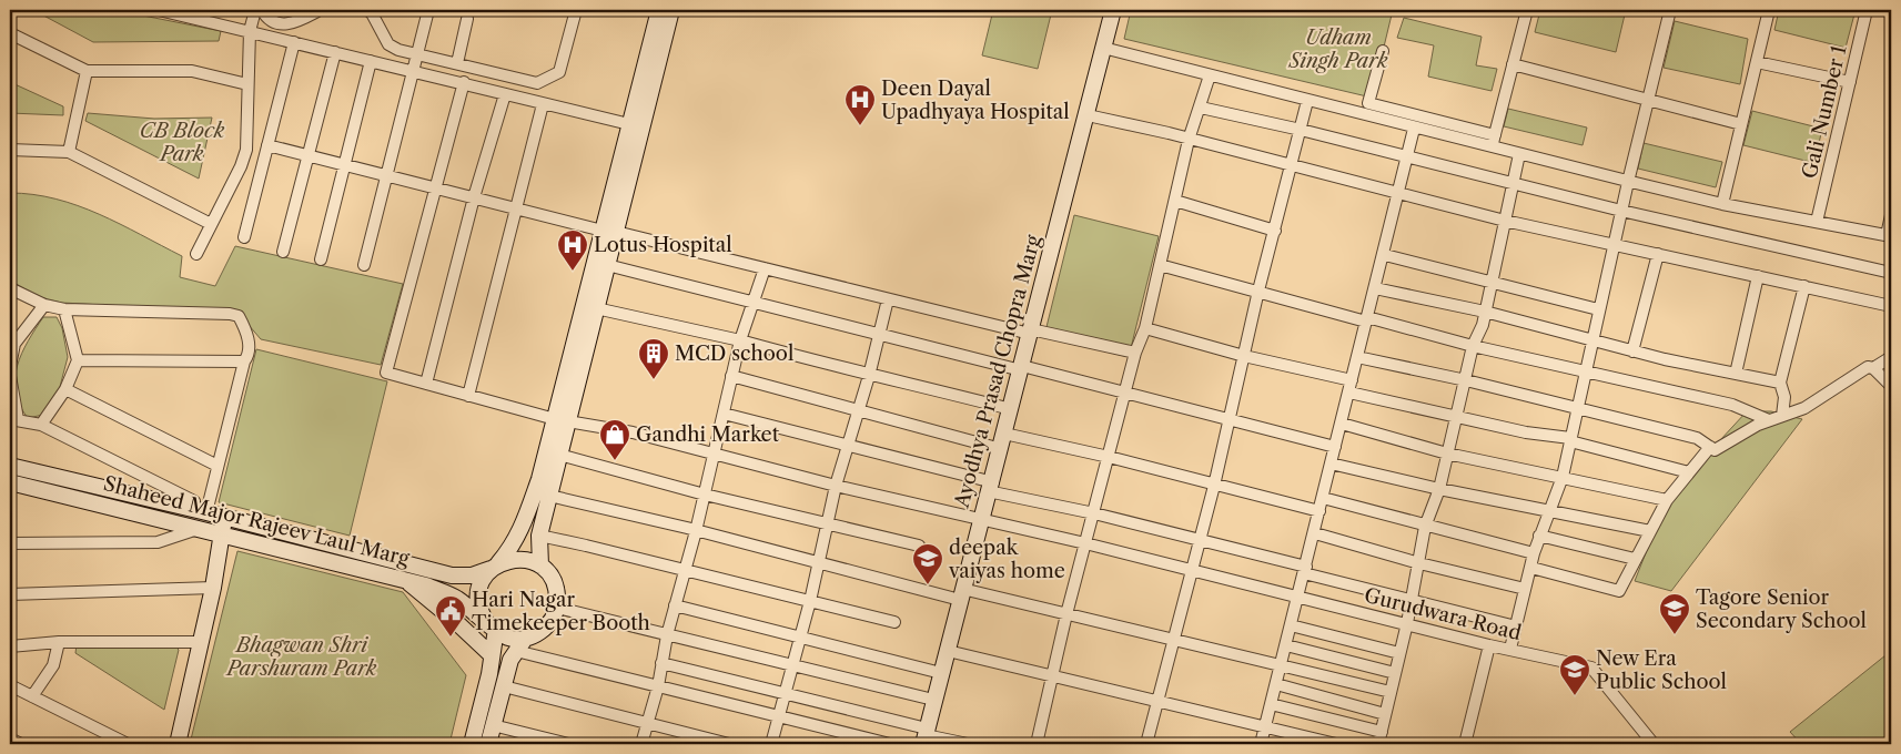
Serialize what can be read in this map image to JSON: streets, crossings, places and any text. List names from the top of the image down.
{
  "streets": {
    "street": [
      "Gali Number 1",
      "Ayodhya Prasad Chopra Marg",
      "Shaheed Major Rajeev Laul Marg",
      "Gurudwara Road"
    ]
  },
  "crossings": [
    ["Ayodhya Prasad Chopra Marg", "Gurudwara Road"]
  ],
  "parks": ["Udham Singh Park", "CB Block Park", "Bhagwan Shri Parshuram Park"],
  "places": {
    "hospital": ["Deen Dayal Upadhyaya Hospital", "Lotus Hospital"],
    "building": ["MCD school"],
    "shop": ["Gandhi Market"],
    "school or university": ["deepak vaiyas home", "Tagore Senior Secondary School", "New Era Public School"],
    "public building": ["Hari Nagar Timekeeper Booth"]
  }
}
